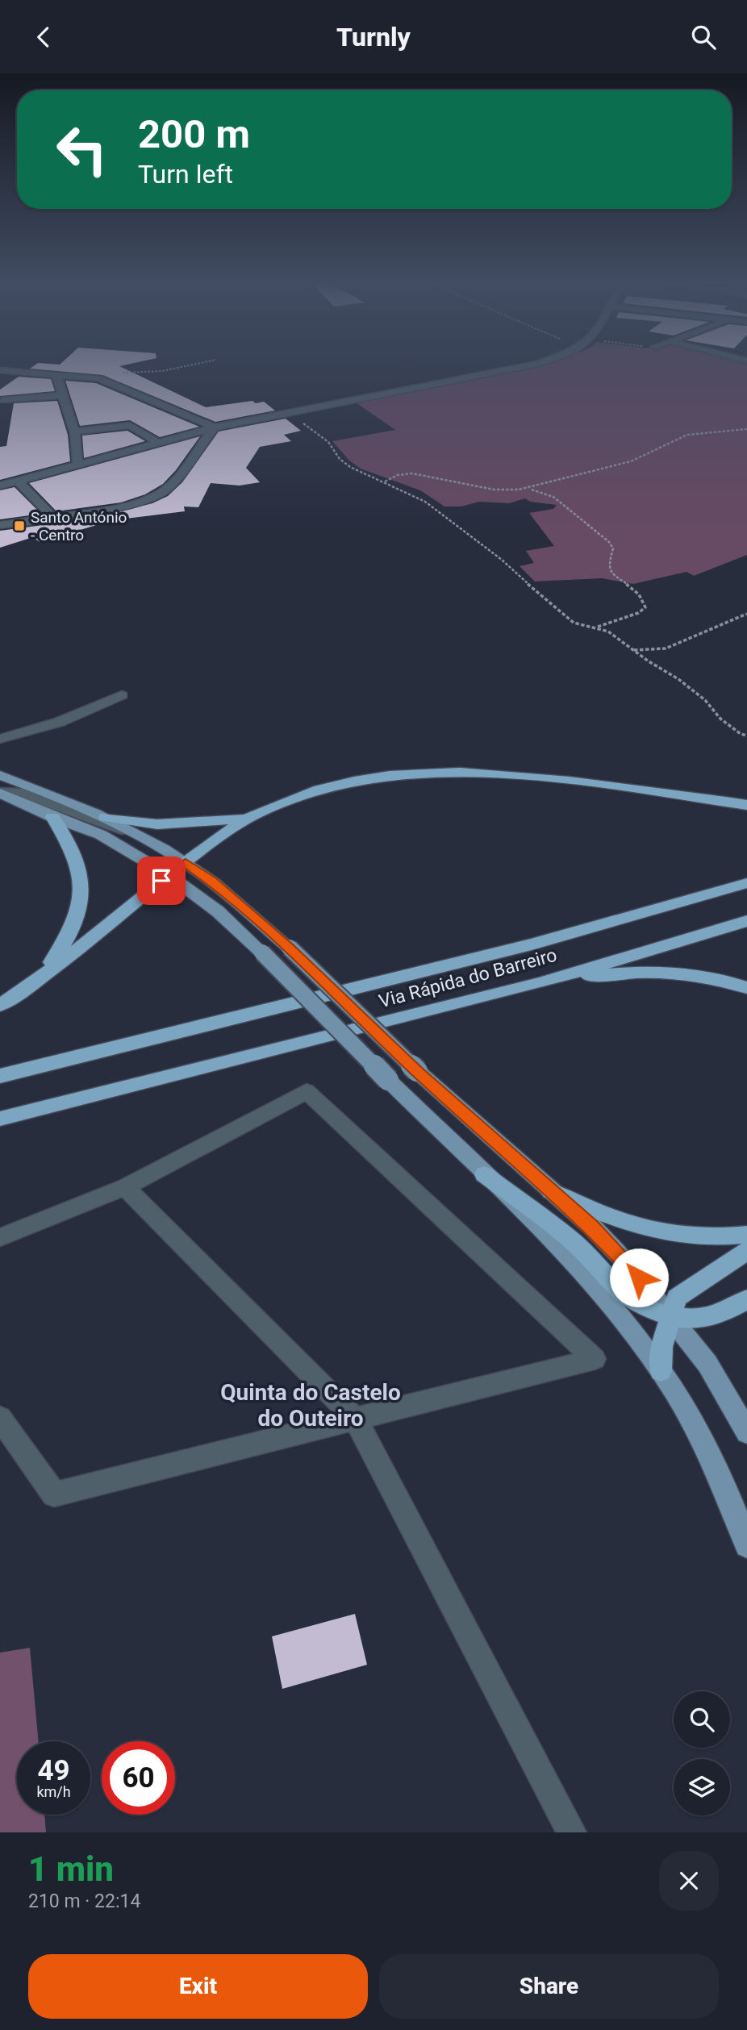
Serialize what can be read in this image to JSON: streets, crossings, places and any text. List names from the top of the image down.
{
  "streets": {
    "highway": ["Via Rápida do Barreiro"]
  },
  "districts": ["Quinta do Castelo do Outeiro"],
  "places": {
    "transit": ["Santo António - Centro"]
  },
  "page": {
    "header": "Turnly",
    "turn": ["200 m", "Turn left"],
    "speed": "49 km/h",
    "limit": "60",
    "heading": ["1 min", "210 m · 22:14"],
    "buttons": ["Exit", "Share"]
  }
}
